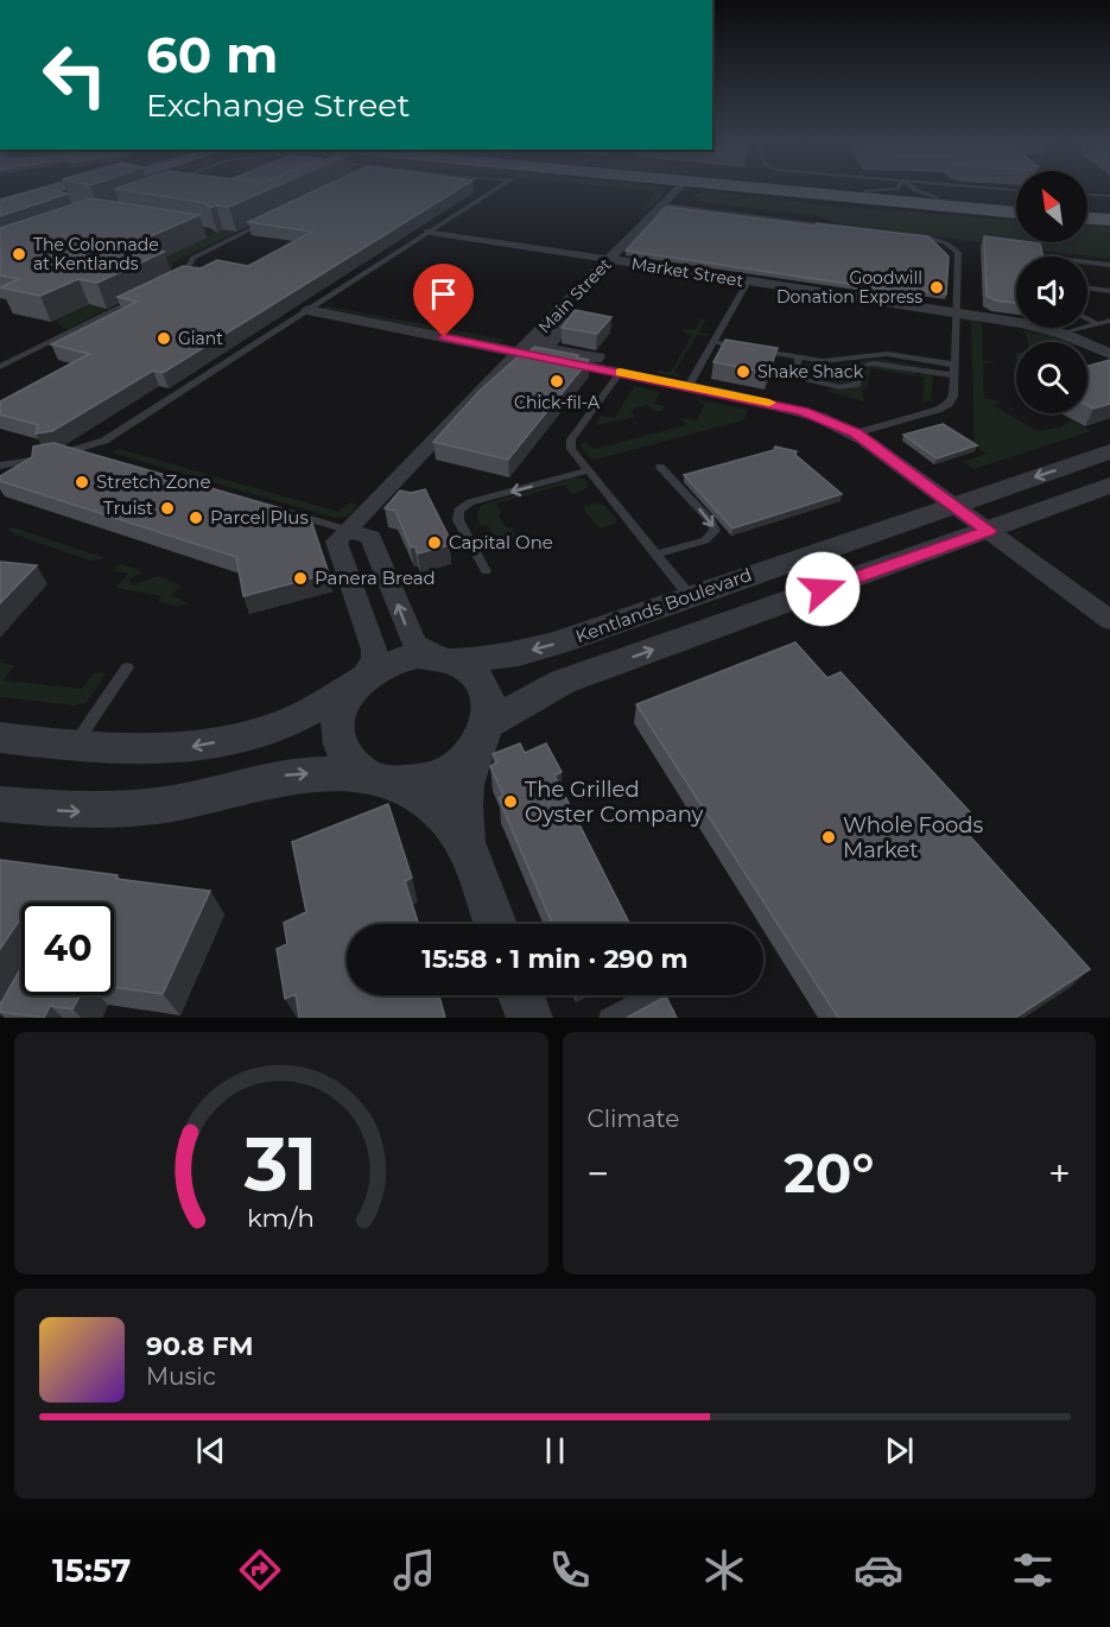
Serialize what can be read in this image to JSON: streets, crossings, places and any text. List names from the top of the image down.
{
  "streets": {
    "street": ["Market Street", "Main Street", "Kentlands Boulevard"]
  },
  "crossings": [
    ["Market Street", "Main Street"]
  ],
  "places": [
    "The Colonnade at Kentlands",
    "Goodwill Donation Express",
    "Giant",
    "Shake Shack",
    "Chick-fil-A",
    "Stretch Zone",
    "Truist",
    "Parcel Plus",
    "Capital One",
    "Panera Bread",
    "The Grilled Oyster Company",
    "Whole Foods Market"
  ],
  "north": "top left",
  "page": {
    "turn": ["60 m", "Exchange Street"],
    "limit": "40",
    "trip": "15:58 · 1 min · 290 m",
    "tile": "Climate",
    "heat": ["−", "20°", "+"],
    "song": ["90.8 FM", "Music"],
    "tabs": "15:57",
    "gauge": ["31", "km/h"]
  }
}
